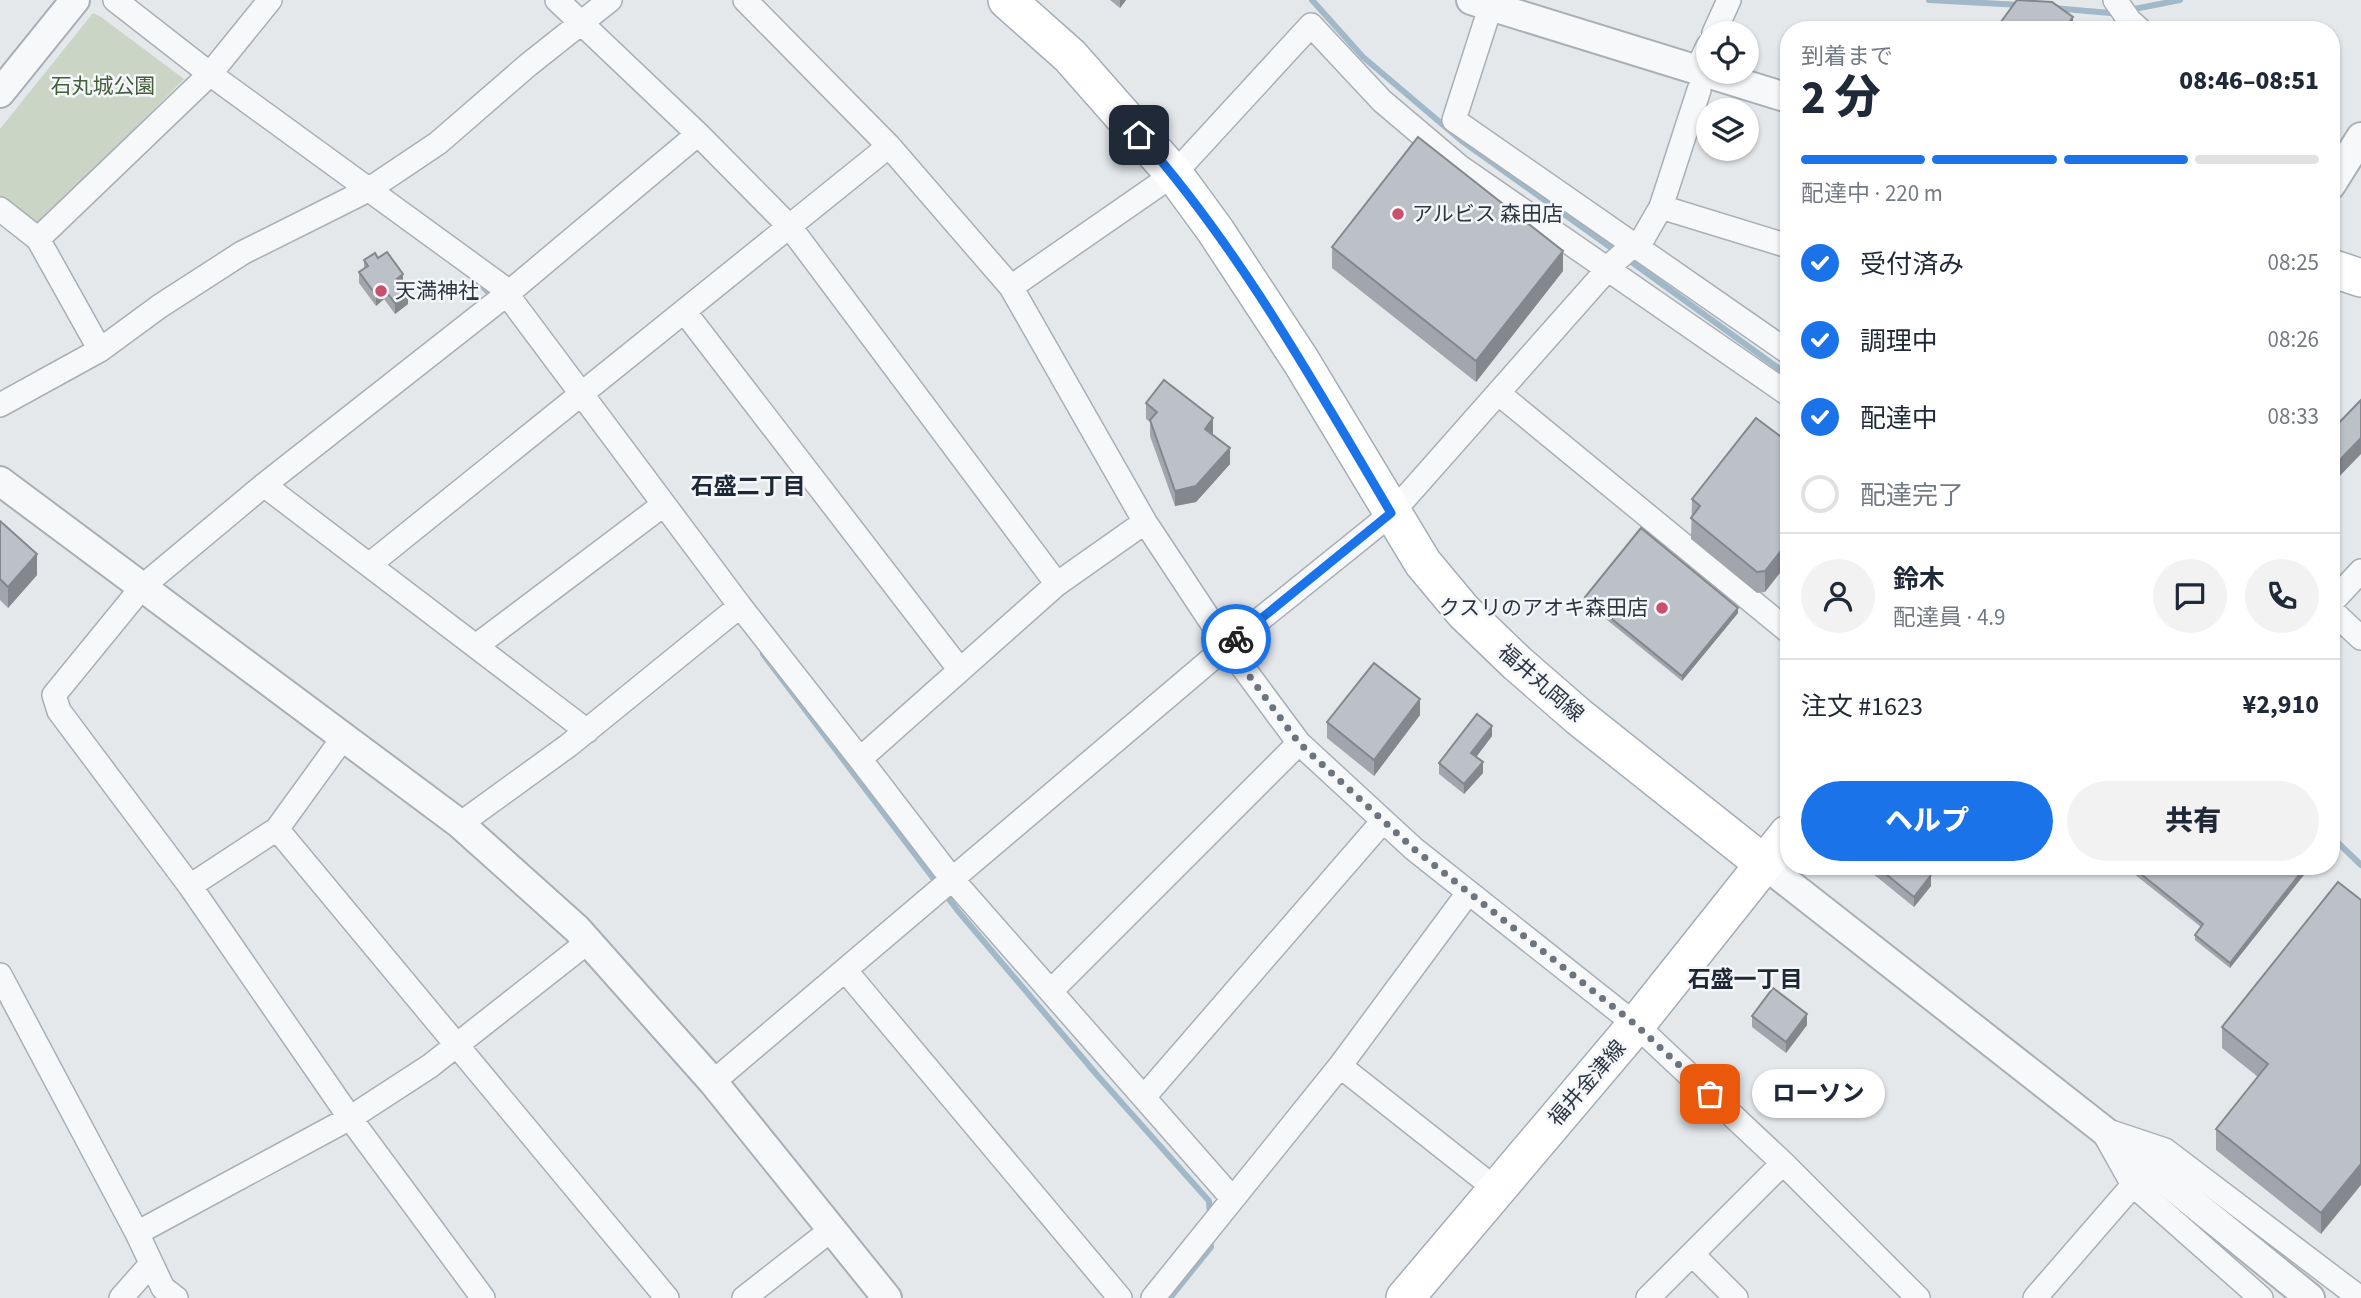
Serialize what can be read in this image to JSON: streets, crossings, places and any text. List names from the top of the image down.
{
  "streets": {
    "main road": ["福井丸岡線", "福井金津線"]
  },
  "crossings": [
    ["福井丸岡線", "福井金津線"]
  ],
  "districts": ["石盛二丁目", "石盛一丁目"],
  "parks": ["石丸城公園"],
  "places": [
    "アルビス 森田店",
    "天満神社",
    "クスリのアオキ森田店",
    "ローソン"
  ],
  "page": {
    "heading": ["2 分", "到着まで", "08:46–08:51"],
    "panel": [
      "鈴木",
      "配達員 · 4.9",
      "注文 #1623",
      "¥2,910"
    ],
    "bar": "配達中 · 220 m",
    "list": [
      ["受付済み", "08:25"],
      ["調理中", "08:26"],
      ["配達中", "08:33"],
      "配達完了"
    ],
    "buttons": ["ヘルプ", "共有"],
    "bubble": "ローソン"
  }
}
